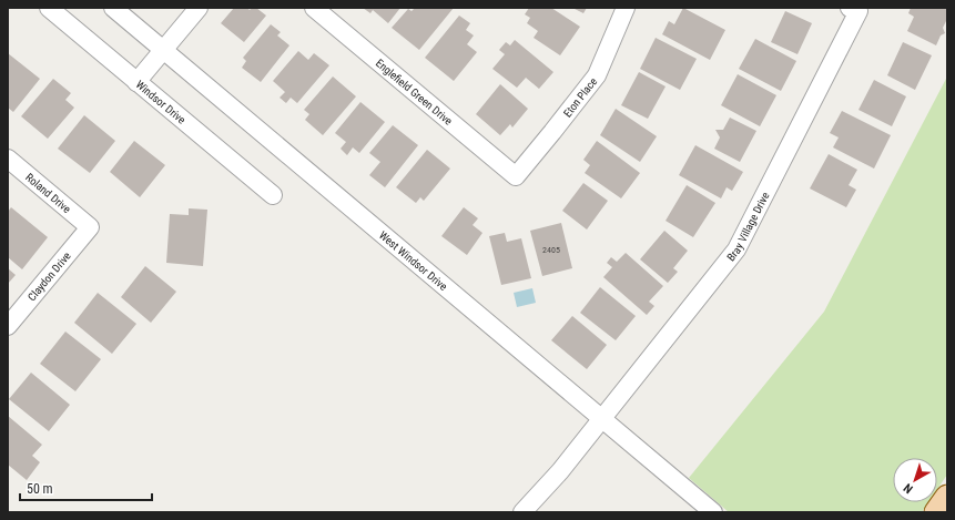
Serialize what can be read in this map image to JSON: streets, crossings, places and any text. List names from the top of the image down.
{
  "streets": {
    "street": [
      "Englefield Green Drive",
      "Eton Place",
      "Windsor Drive",
      "Roland Drive",
      "Bray Village Drive",
      "West Windsor Drive",
      "Claydon Drive"
    ]
  },
  "crossings": [
    ["Englefield Green Drive", "Eton Place"],
    ["Roland Drive", "Claydon Drive"],
    ["Bray Village Drive", "West Windsor Drive"]
  ],
  "house_numbers": ["2405"],
  "scale_bar": "50 m",
  "north": "bottom left"
}
